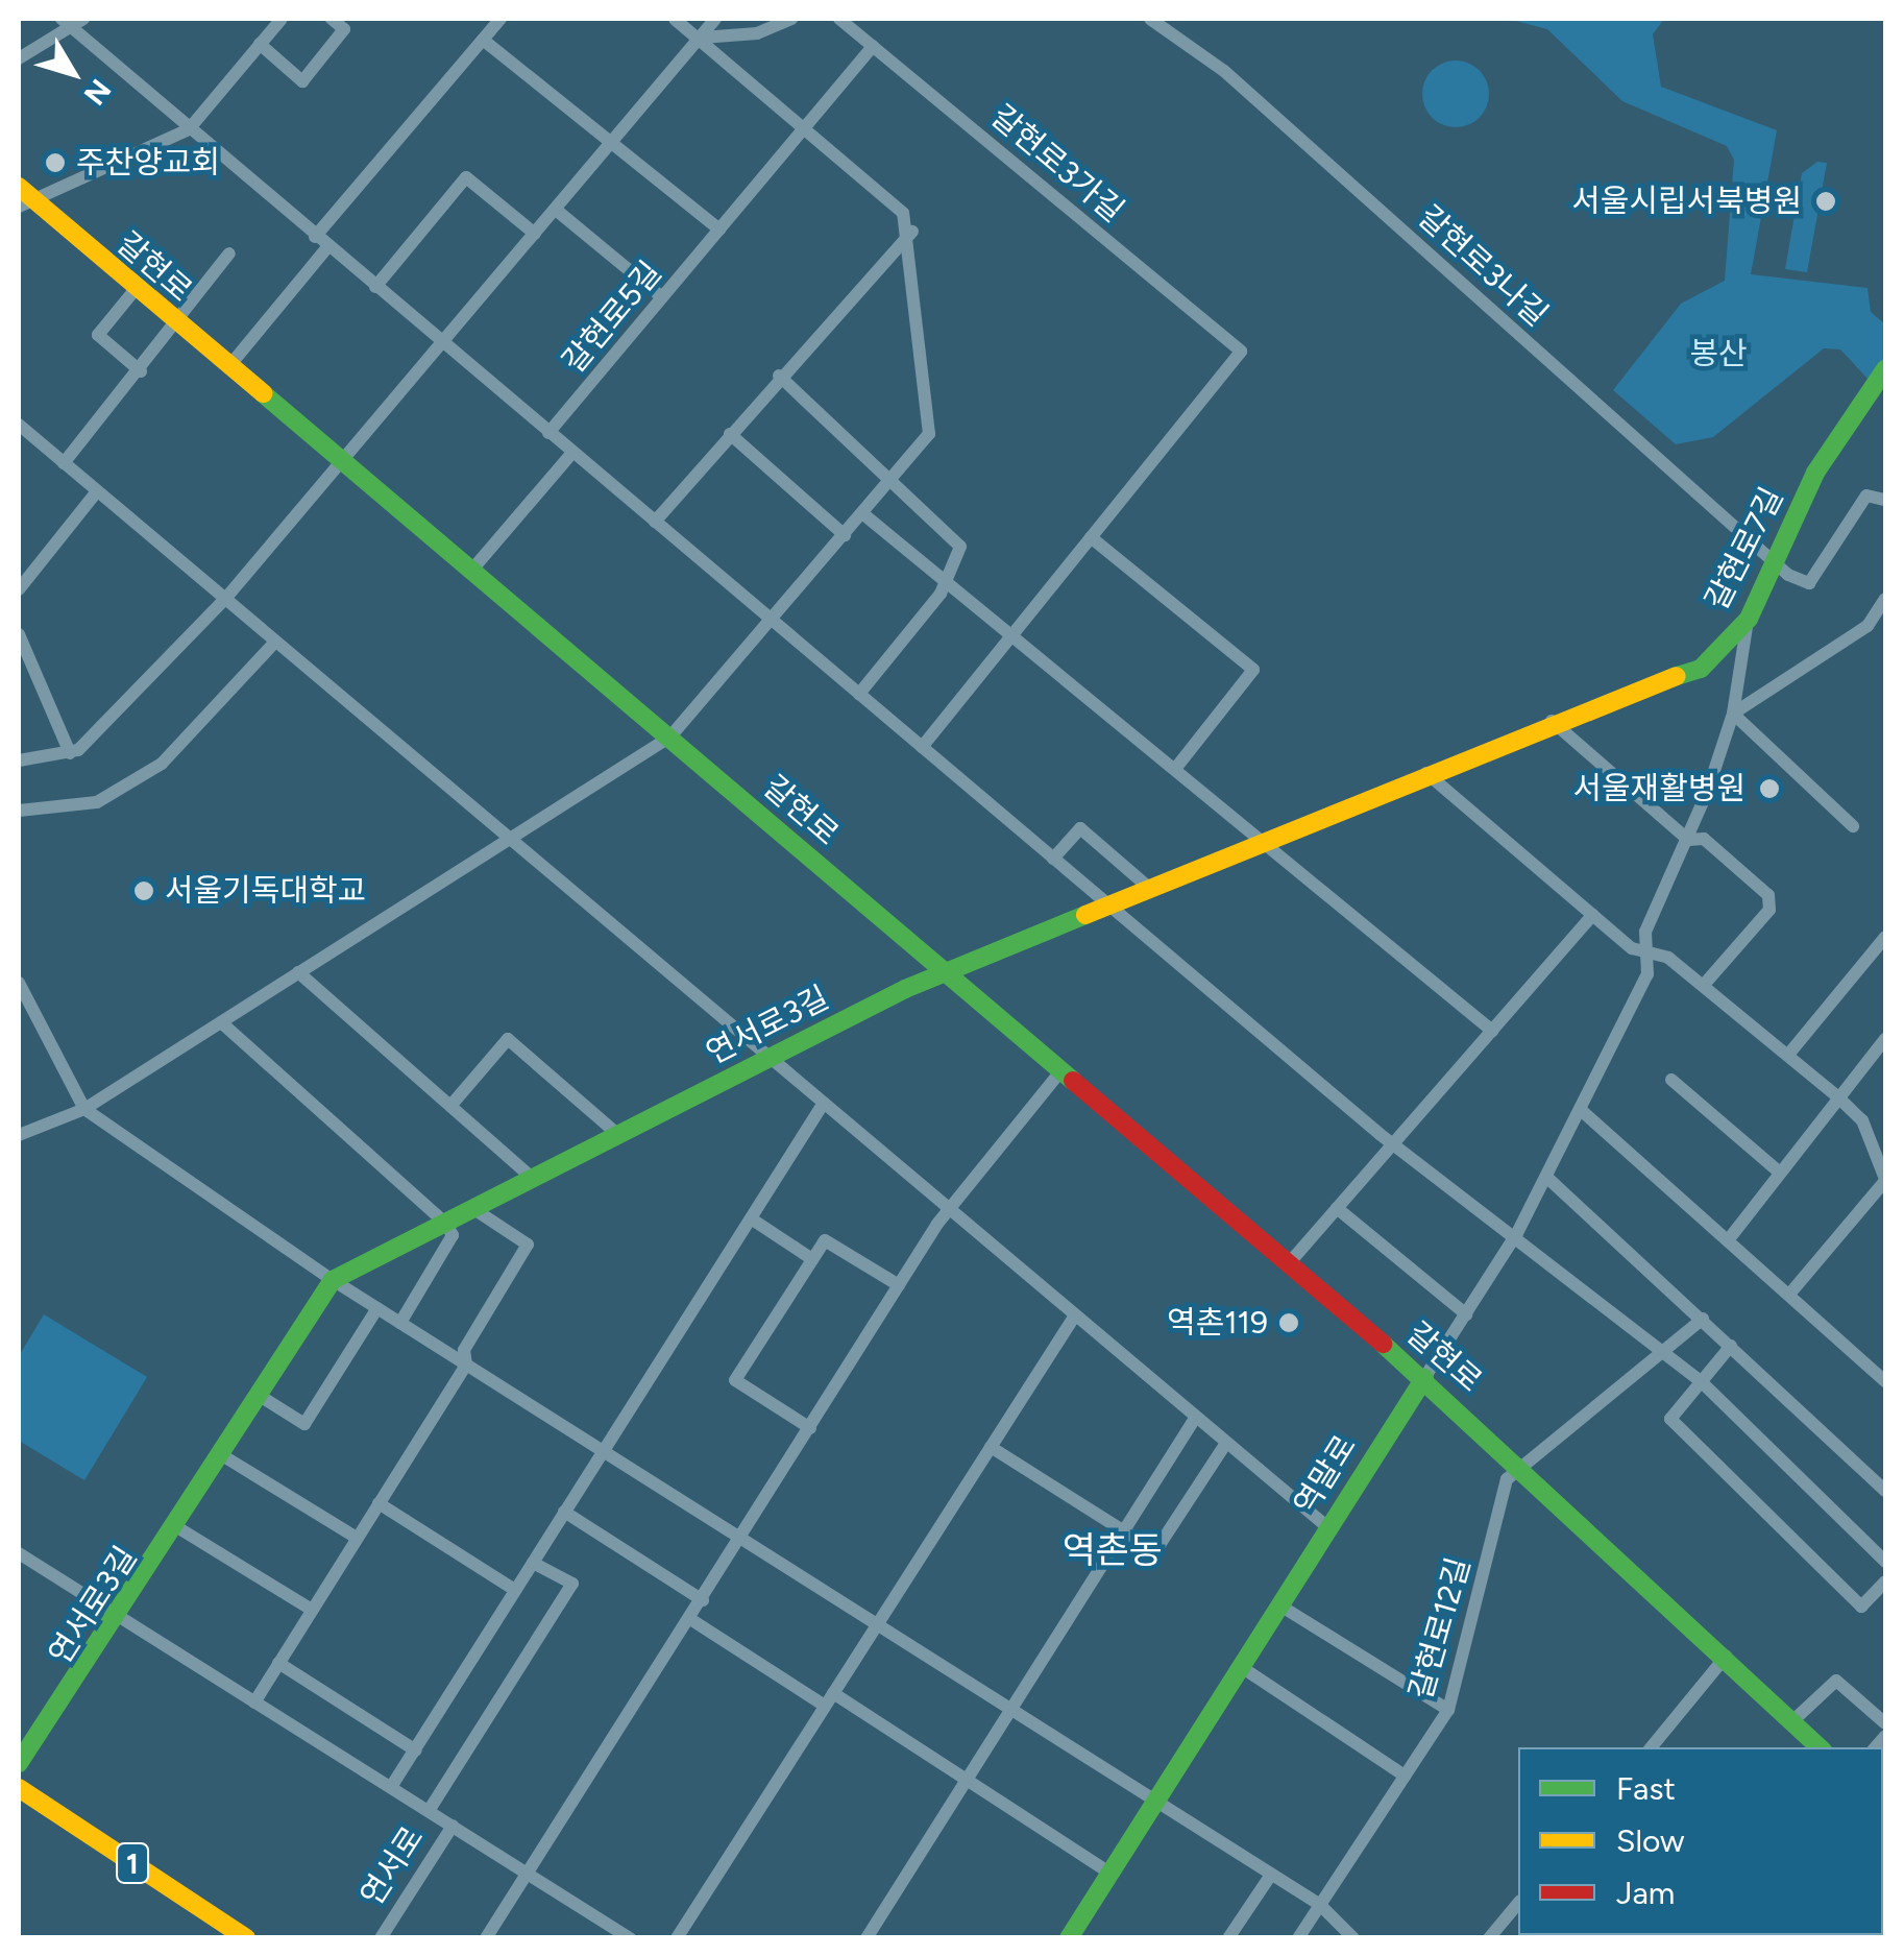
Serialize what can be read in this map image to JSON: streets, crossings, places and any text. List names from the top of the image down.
{
  "streets": {
    "street": [
      "갈현로3가길",
      "갈현로3나길",
      "갈현로",
      "갈현로5길",
      "갈현로7길",
      "연서로3길",
      "역말로",
      "갈현로12길",
      "1",
      "연서로"
    ]
  },
  "crossings": [
    ["갈현로3가길", "갈현로5길"],
    ["갈현로3나길", "갈현로7길"],
    ["갈현로", "갈현로7길"],
    ["갈현로", "연서로3길"],
    ["갈현로", "역말로"],
    ["갈현로", "갈현로12길"],
    ["갈현로7길", "연서로3길"]
  ],
  "districts": ["역촌동"],
  "parks": ["봉산"],
  "places": [
    "주찬양교회",
    "서울시립서북병원",
    "서울재활병원",
    "서울기독대학교",
    "역촌119"
  ],
  "legend": ["Fast", "Slow", "Jam"],
  "north": "bottom right"
}
